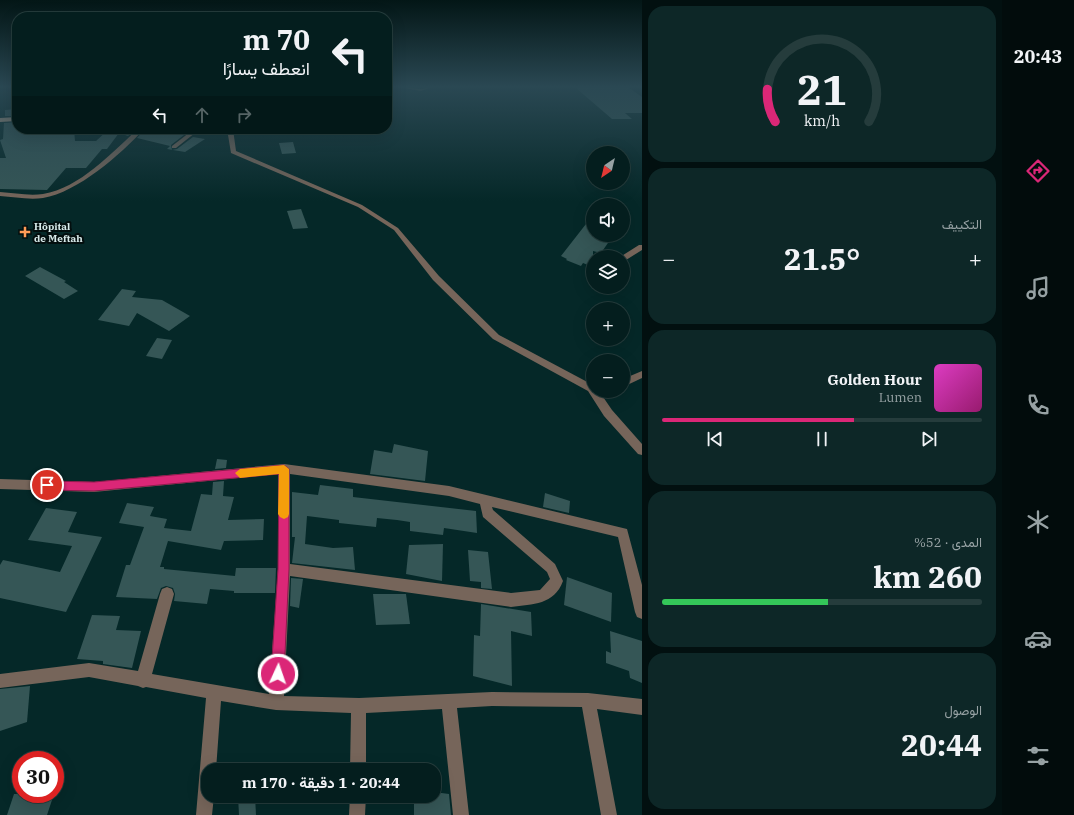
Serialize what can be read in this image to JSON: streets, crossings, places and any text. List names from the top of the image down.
{
  "places": {
    "health": ["Hôpital de Meftah"]
  },
  "north": "bottom left",
  "page": {
    "tabs": "20:43",
    "turn": ["70 m", "انعطف يسارًا"],
    "map_buttons": ["+", "−"],
    "tile": [
      "التكييف",
      ["المدى · 52%", "260 km"],
      ["الوصول", "20:44"]
    ],
    "heat": ["−", "21.5°", "+"],
    "song": ["Golden Hour", "Lumen"],
    "limit": "30",
    "trip": "20:44 · 1 دقيقة · 170 m",
    "gauge": ["21", "km/h"]
  }
}
